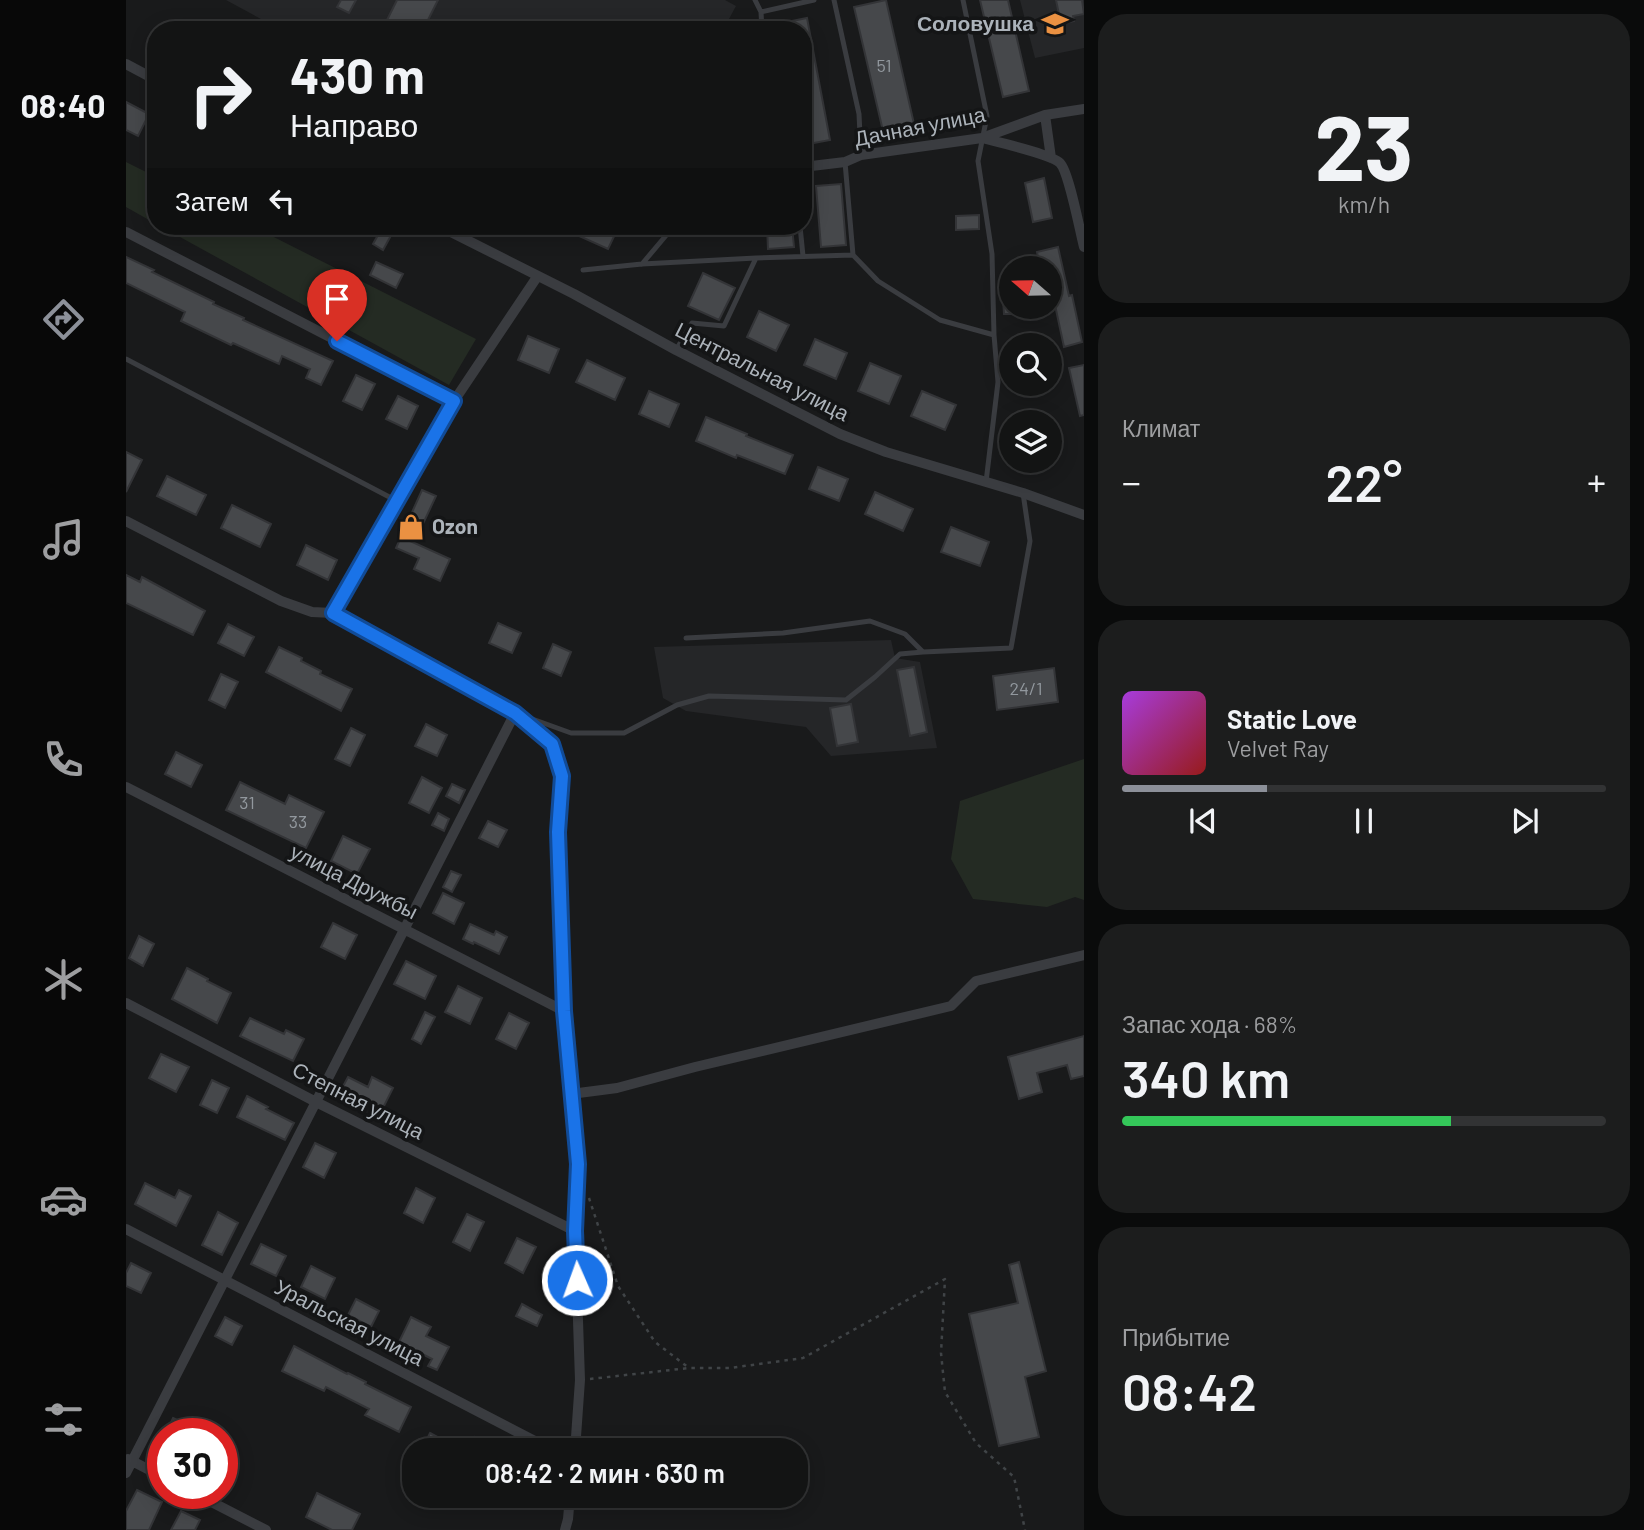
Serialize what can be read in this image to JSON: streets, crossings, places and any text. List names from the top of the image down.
{
  "streets": {
    "street": [
      "Дачная улица",
      "Центральная улица",
      "улица Дружбы",
      "Степная улица",
      "Уральская улица"
    ]
  },
  "places": {
    "school or university": ["Соловушка"],
    "shop": ["Ozon"]
  },
  "house_numbers": [
    "51",
    "24/1",
    "31",
    "33"
  ],
  "north": "left",
  "page": {
    "tabs": "08:40",
    "tile": [
      ["23", "km/h"],
      "Климат",
      ["Запас хода · 68%", "340 km"],
      ["Прибытие", "08:42"]
    ],
    "turn": ["430 m", "Направо"],
    "then": "Затем",
    "heat": ["−", "22°", "+"],
    "song": ["Static Love", "Velvet Ray"],
    "limit": "30",
    "trip": "08:42 · 2 мин · 630 m"
  }
}
